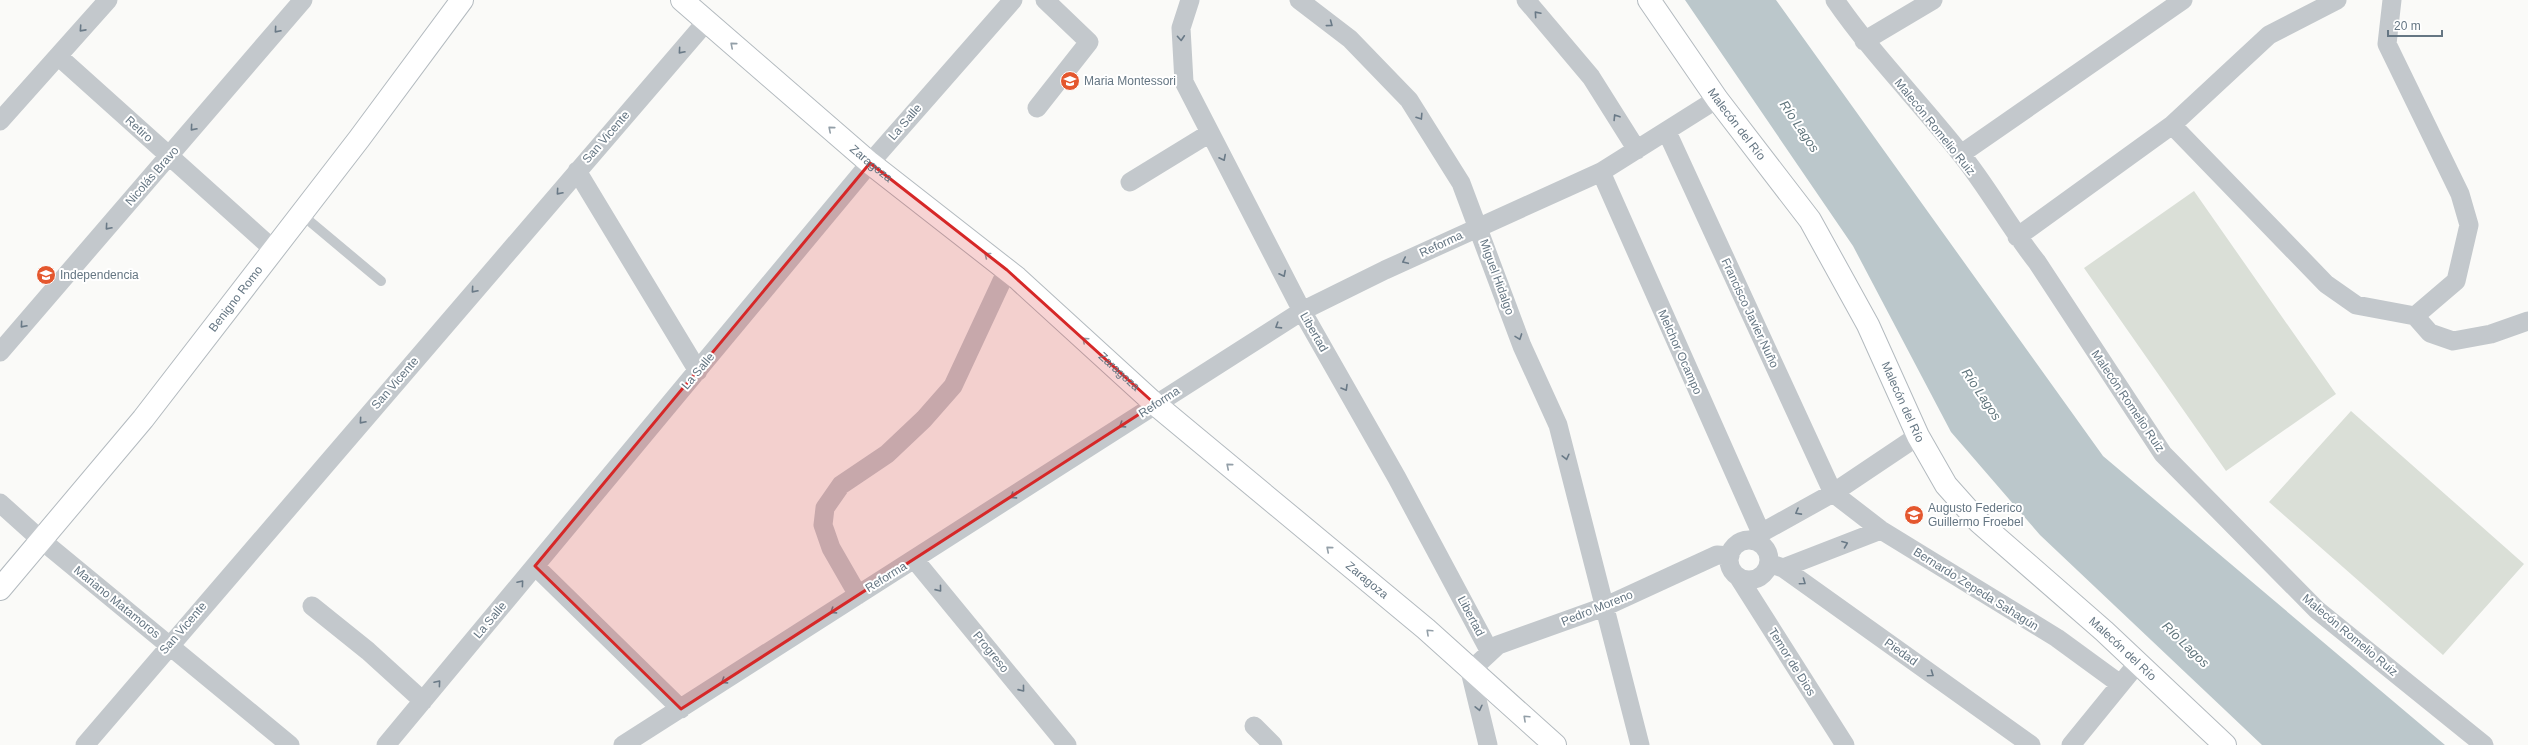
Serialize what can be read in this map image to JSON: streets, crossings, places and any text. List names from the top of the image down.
{
  "streets": {
    "street": [
      "La Salle",
      "Malecón del Río",
      "Malecón Romelio Ruiz",
      "Retiro",
      "San Vicente",
      "Zaragoza",
      "Nicolás Bravo",
      "Reforma",
      "Miguel Hidalgo",
      "Benigno Romo",
      "Francisco Javier Nuño",
      "Libertad",
      "Melchor Ocampo",
      "Bernardo Zepeda Sahagún",
      "Mariano Matamoros",
      "Pedro Moreno",
      "Progreso",
      "Piedad",
      "Temor de Dios"
    ]
  },
  "crossings": [
    ["La Salle", "Zaragoza"],
    ["Malecón del Río", "Reforma"],
    ["Retiro", "Nicolás Bravo"],
    ["Retiro", "Benigno Romo"],
    ["San Vicente", "Zaragoza"],
    ["San Vicente", "Mariano Matamoros"],
    ["Zaragoza", "Reforma"],
    ["Zaragoza", "Pedro Moreno"],
    ["Reforma", "Miguel Hidalgo"],
    ["Reforma", "Francisco Javier Nuño"],
    ["Reforma", "Libertad"],
    ["Reforma", "Melchor Ocampo"],
    ["Reforma", "Progreso"],
    ["Miguel Hidalgo", "Pedro Moreno"],
    ["Benigno Romo", "Mariano Matamoros"],
    ["Francisco Javier Nuño", "Bernardo Zepeda Sahagún"],
    ["Libertad", "Pedro Moreno"],
    ["Melchor Ocampo", "Pedro Moreno"],
    ["Melchor Ocampo", "Piedad"],
    ["Melchor Ocampo", "Temor de Dios"],
    ["Pedro Moreno", "Piedad"],
    ["Pedro Moreno", "Temor de Dios"],
    ["Piedad", "Temor de Dios"]
  ],
  "one_way": [
    "San Vicente",
    "Zaragoza",
    "Reforma",
    "Miguel Hidalgo",
    "Libertad",
    "Progreso",
    "Piedad"
  ],
  "water": ["Río Lagos"],
  "places": {
    "school or university": ["Maria Montessori", "Independencia", "Augusto Federico Guillermo Froebel"]
  },
  "scale_bar": "20 m"
}
